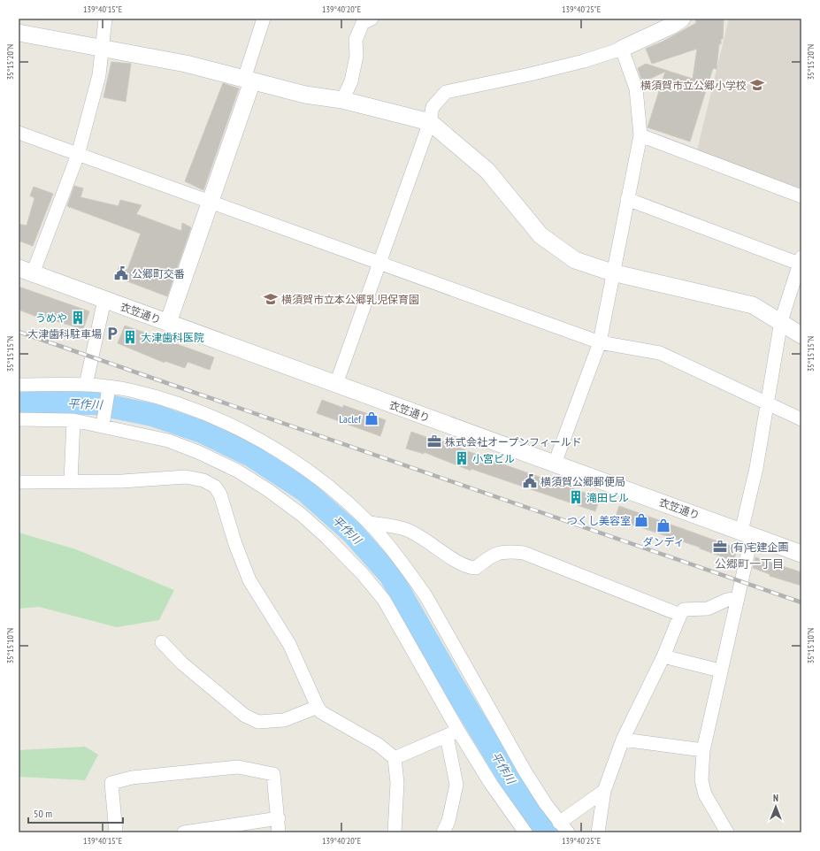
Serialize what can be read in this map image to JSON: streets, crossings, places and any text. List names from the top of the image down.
{
  "streets": {
    "street": ["衣笠通り"]
  },
  "districts": ["公郷町一丁目"],
  "water": ["平作川"],
  "places": {
    "school or university": ["横須賀市立公郷小学校", "横須賀市立本公郷乳児保育園"],
    "public building": ["公郷町交番", "横須賀公郷郵便局"],
    "building": [
      "うめや",
      "大津歯科医院",
      "小宮ビル",
      "滝田ビル"
    ],
    "parking": ["大津歯科駐車場"],
    "shop": ["Laclef", "つくし美容室", "ダンディ"],
    "office": ["株式会社オープンフィールド", "(有)宅建企画"]
  },
  "scale_bar": "50 m",
  "north": "top",
  "coordinates": [
    "139°40'15\"E",
    "139°40'20\"E",
    "139°40'25\"E",
    "35°15'20\"N",
    "35°15'15\"N",
    "35°15'10\"N"
  ]
}
